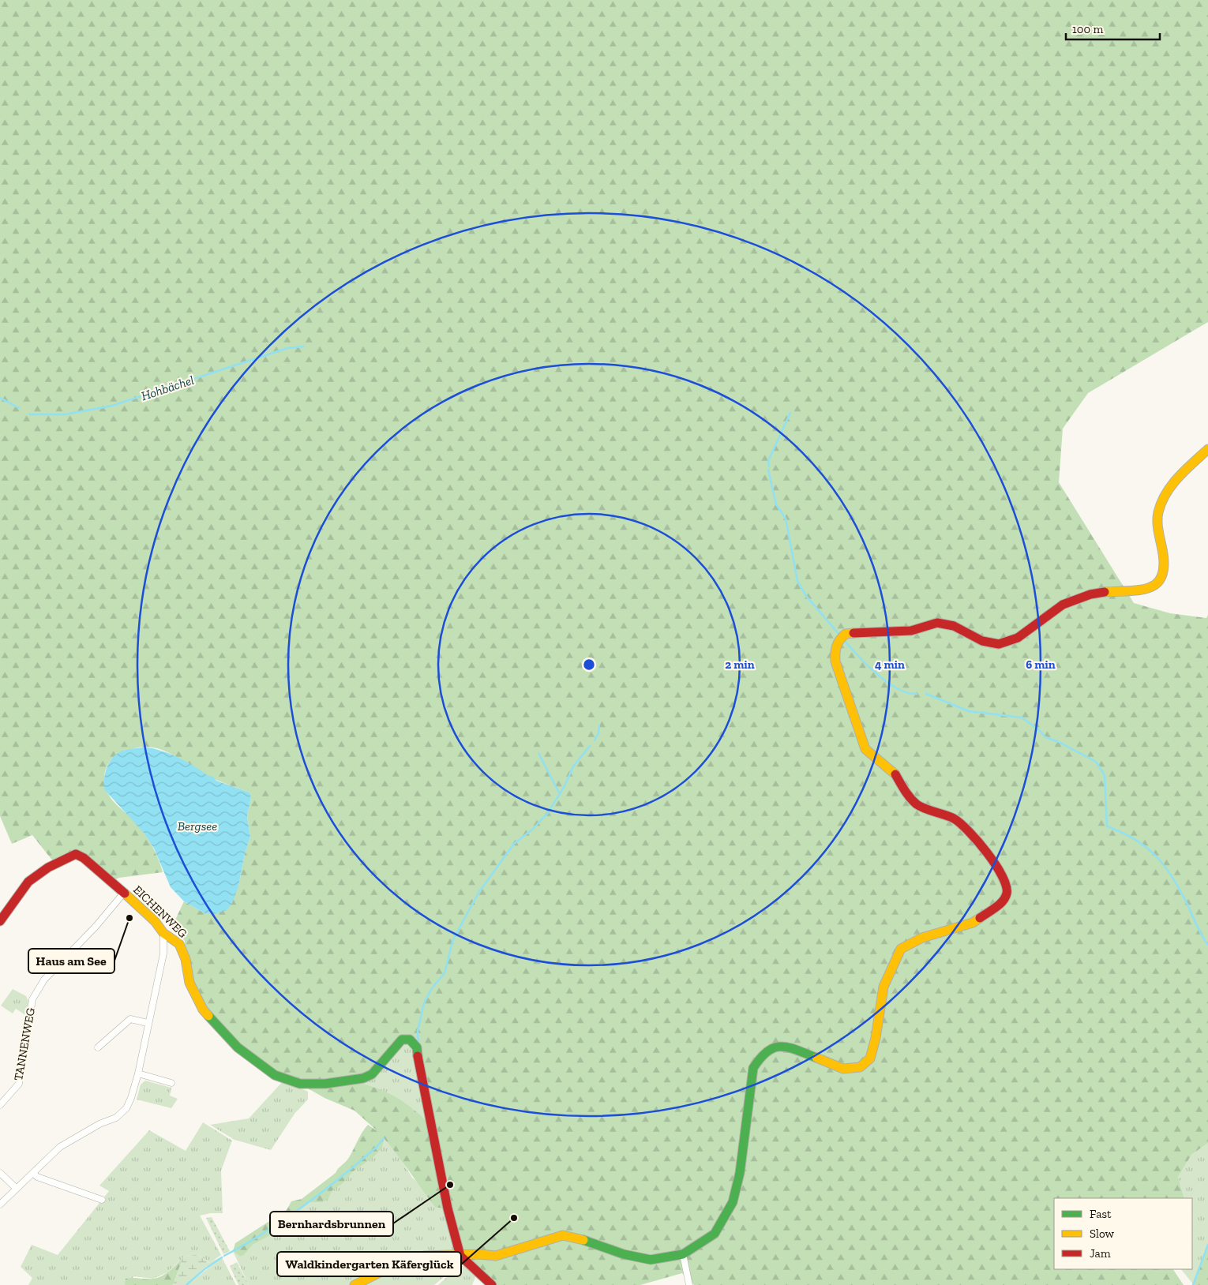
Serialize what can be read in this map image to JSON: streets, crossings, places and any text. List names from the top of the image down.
{
  "streets": {
    "street": ["EICHENWEG", "TANNENWEG"]
  },
  "crossings": [
    ["EICHENWEG", "TANNENWEG"]
  ],
  "water": ["Hohbächel", "Bergsee"],
  "places": ["Haus am See", "Bernhardsbrunnen", "Waldkindergarten Käferglück"],
  "legend": ["Fast", "Slow", "Jam"],
  "scale_bar": "100 m",
  "rings": ["2 min", "4 min", "6 min"]
}
